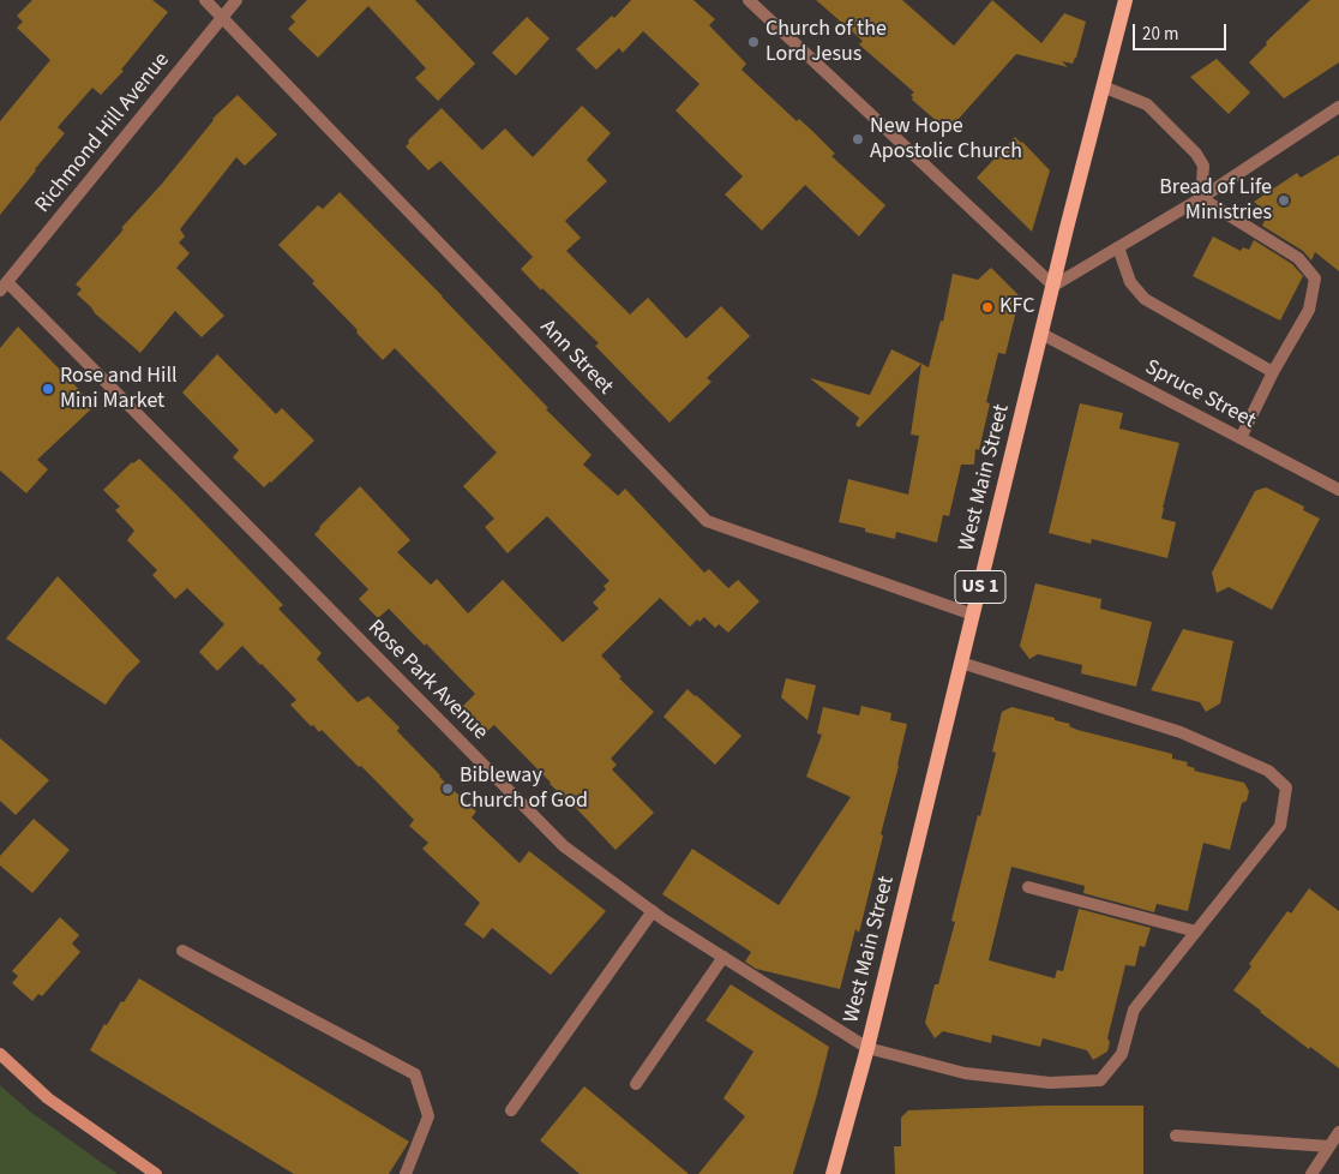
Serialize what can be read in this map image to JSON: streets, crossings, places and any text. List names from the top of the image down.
{
  "streets": {
    "main road": ["West Main Street", "US 1"],
    "street": [
      "Richmond Hill Avenue",
      "Ann Street",
      "Spruce Street",
      "Rose Park Avenue"
    ]
  },
  "crossings": [
    ["Richmond Hill Avenue", "Ann Street"],
    ["Richmond Hill Avenue", "Rose Park Avenue"],
    ["Ann Street", "West Main Street"],
    ["Spruce Street", "West Main Street"],
    ["West Main Street", "Rose Park Avenue"]
  ],
  "places": [
    "Church of the Lord Jesus",
    "New Hope Apostolic Church",
    "Bread of Life Ministries",
    "KFC",
    "Rose and Hill Mini Market",
    "Bibleway Church of God"
  ],
  "scale_bar": "20 m"
}
